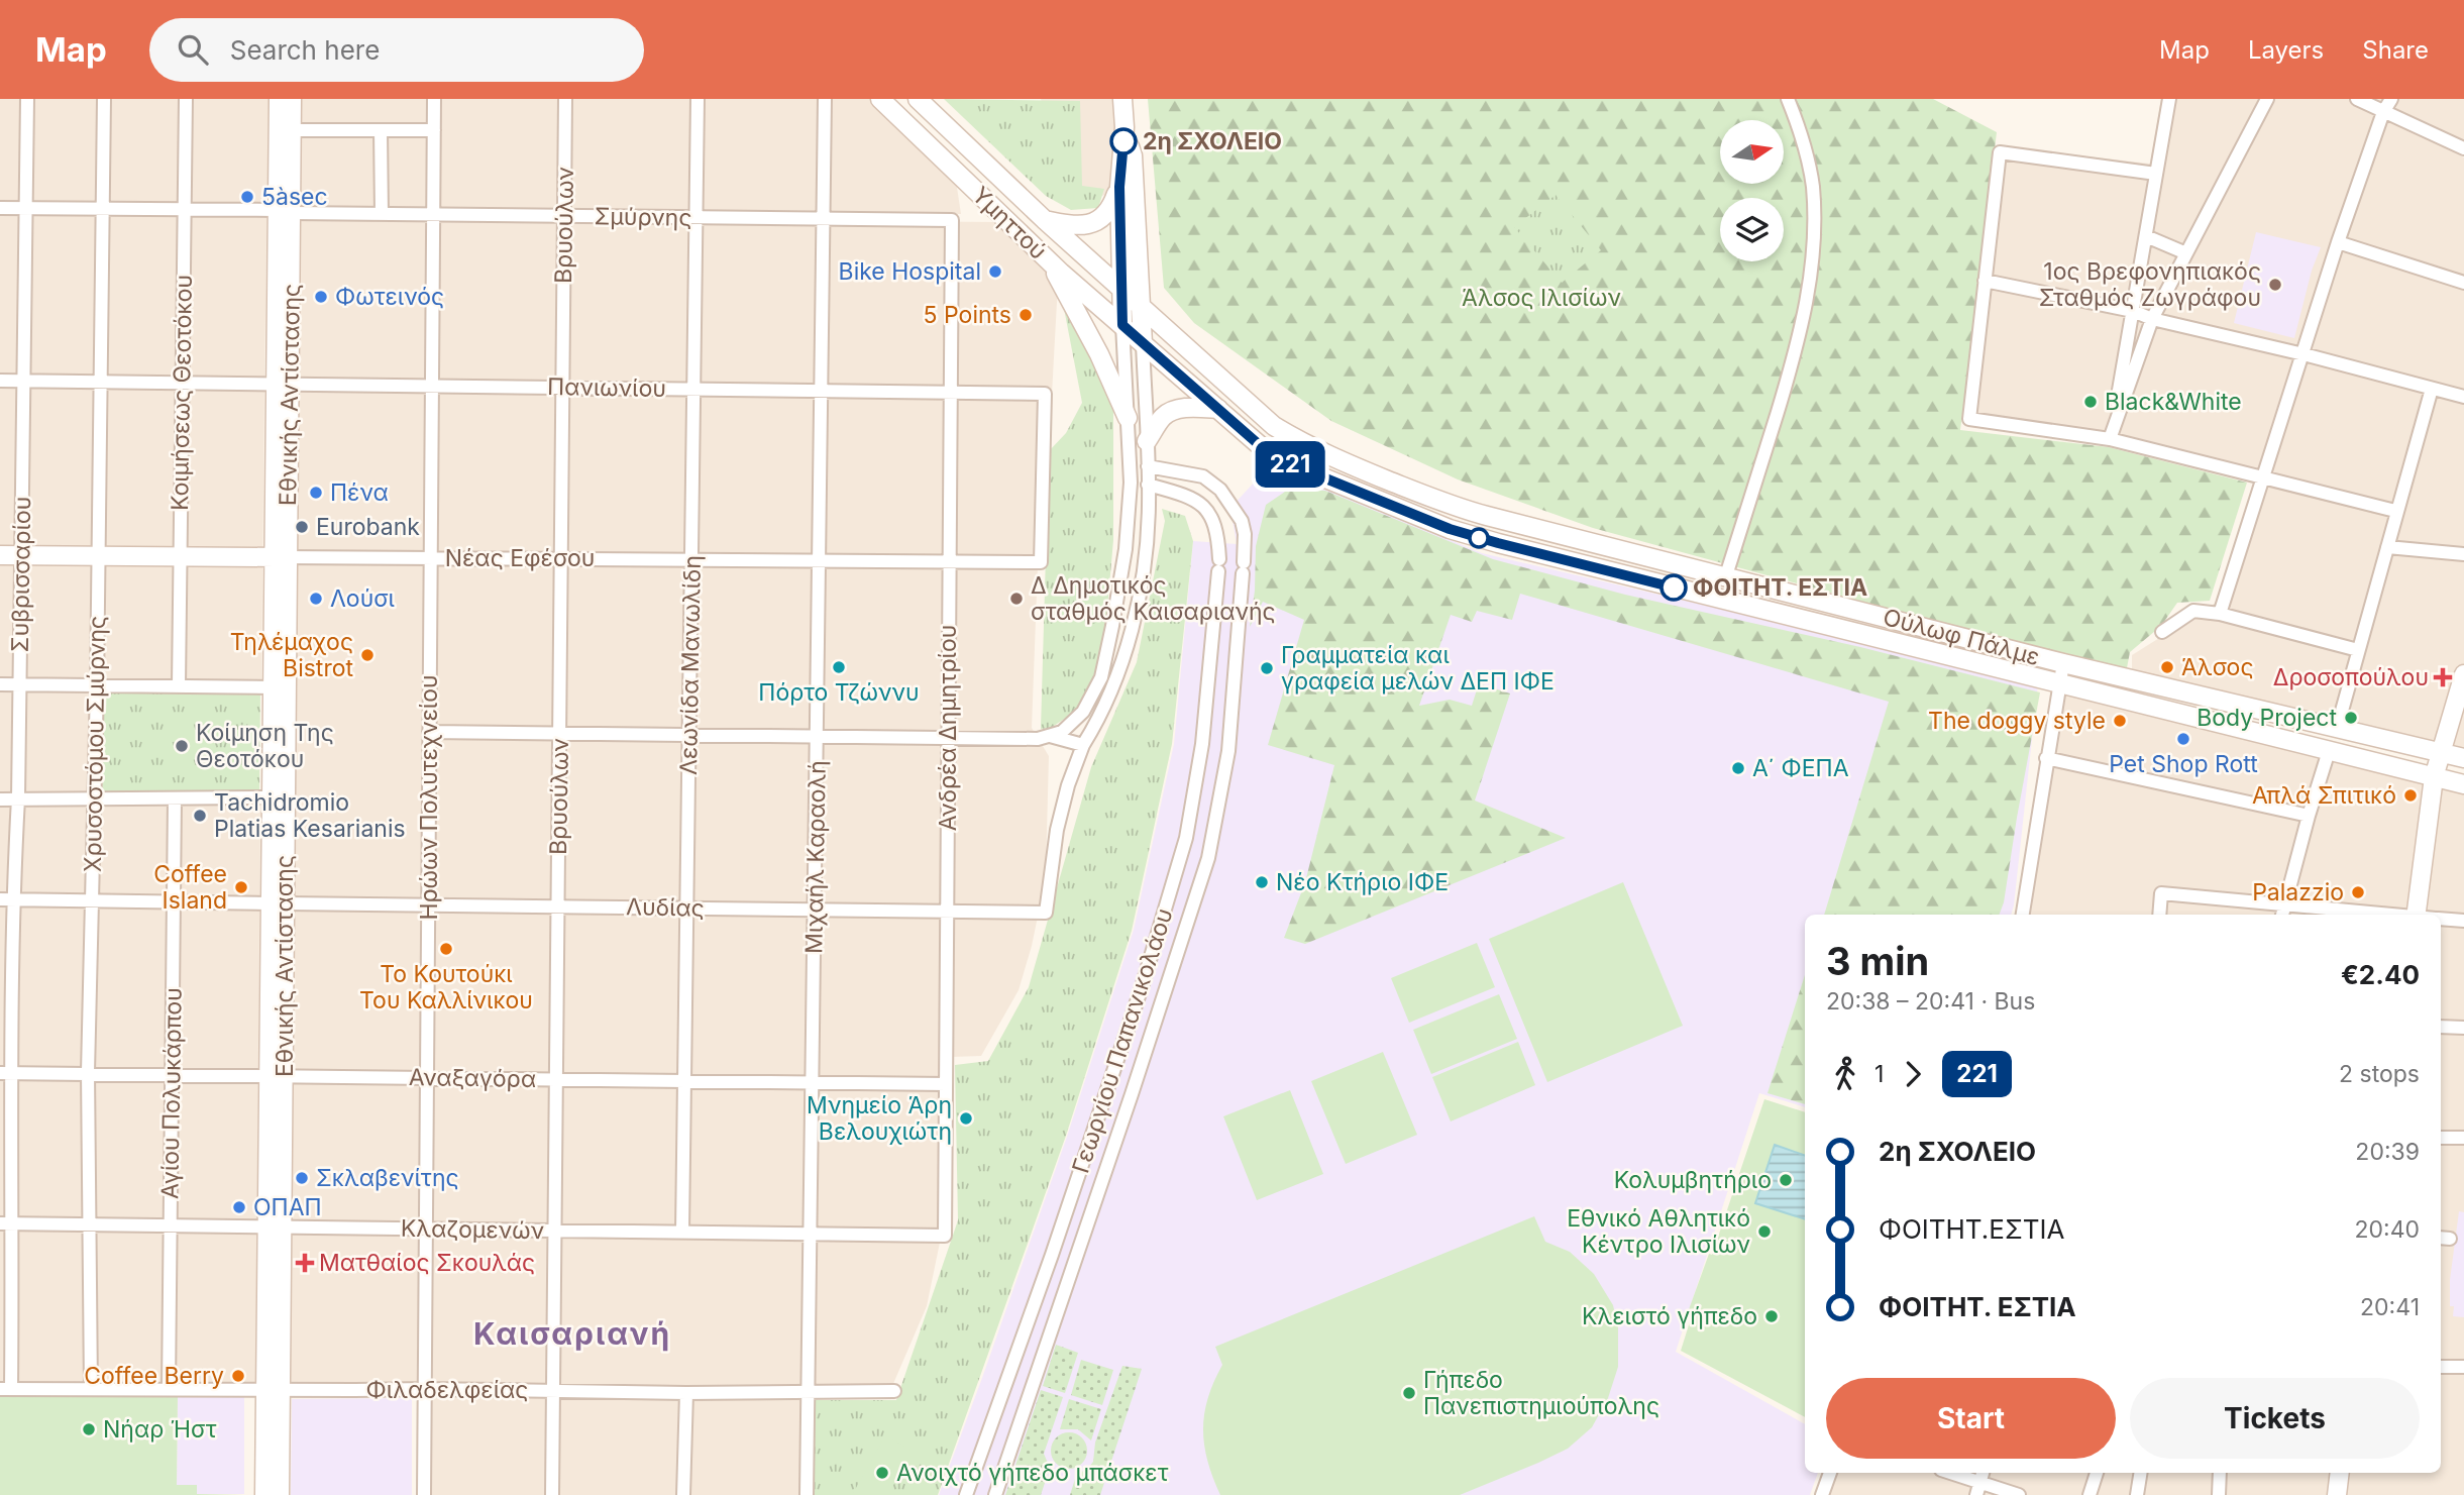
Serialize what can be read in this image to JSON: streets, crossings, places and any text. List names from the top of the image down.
{
  "streets": {
    "main road": [
      "Υμηττού",
      "Εθνικής Αντίστασης",
      "Νέας Εφέσου",
      "Ούλωφ Πάλμε"
    ],
    "street": [
      "Σμύρνης",
      "Βρυούλων",
      "Πανιωνίου",
      "Κοιμήσεως Θεοτόκου",
      "Συβρισσαρίου",
      "Λεωνίδα Μανωλίδη",
      "Ανδρέα Δημητρίου",
      "Χρυσοστόμου Σμύρνης",
      "Ηρώων Πολυτεχνείου",
      "Μιχαήλ Καραολή",
      "Λυδίας",
      "Γεωργίου Παπανικολάου",
      "Αναξαγόρα",
      "Αγίου Πολυκάρπου",
      "Κλαζομενών",
      "Φιλαδελφείας"
    ]
  },
  "crossings": [
    ["Σμύρνης", "Βρυούλων"],
    ["Σμύρνης", "Κοιμήσεως Θεοτόκου"],
    ["Σμύρνης", "Εθνικής Αντίστασης"],
    ["Σμύρνης", "Συβρισσαρίου"],
    ["Σμύρνης", "Λεωνίδα Μανωλίδη"],
    ["Σμύρνης", "Ανδρέα Δημητρίου"],
    ["Σμύρνης", "Χρυσοστόμου Σμύρνης"],
    ["Σμύρνης", "Ηρώων Πολυτεχνείου"],
    ["Σμύρνης", "Μιχαήλ Καραολή"],
    ["Υμηττού", "Ούλωφ Πάλμε"],
    ["Βρυούλων", "Πανιωνίου"],
    ["Βρυούλων", "Νέας Εφέσου"],
    ["Βρυούλων", "Λυδίας"],
    ["Βρυούλων", "Αναξαγόρα"],
    ["Βρυούλων", "Κλαζομενών"],
    ["Βρυούλων", "Φιλαδελφείας"],
    ["Πανιωνίου", "Κοιμήσεως Θεοτόκου"],
    ["Πανιωνίου", "Εθνικής Αντίστασης"],
    ["Πανιωνίου", "Νέας Εφέσου"],
    ["Πανιωνίου", "Συβρισσαρίου"],
    ["Πανιωνίου", "Λεωνίδα Μανωλίδη"],
    ["Πανιωνίου", "Ανδρέα Δημητρίου"],
    ["Πανιωνίου", "Χρυσοστόμου Σμύρνης"],
    ["Πανιωνίου", "Ηρώων Πολυτεχνείου"],
    ["Πανιωνίου", "Μιχαήλ Καραολή"],
    ["Κοιμήσεως Θεοτόκου", "Νέας Εφέσου"],
    ["Εθνικής Αντίστασης", "Νέας Εφέσου"],
    ["Εθνικής Αντίστασης", "Λυδίας"],
    ["Εθνικής Αντίστασης", "Αναξαγόρα"],
    ["Εθνικής Αντίστασης", "Κλαζομενών"],
    ["Εθνικής Αντίστασης", "Φιλαδελφείας"],
    ["Νέας Εφέσου", "Συβρισσαρίου"],
    ["Νέας Εφέσου", "Λεωνίδα Μανωλίδη"],
    ["Νέας Εφέσου", "Ανδρέα Δημητρίου"],
    ["Νέας Εφέσου", "Χρυσοστόμου Σμύρνης"],
    ["Νέας Εφέσου", "Ηρώων Πολυτεχνείου"],
    ["Νέας Εφέσου", "Μιχαήλ Καραολή"],
    ["Συβρισσαρίου", "Λυδίας"],
    ["Συβρισσαρίου", "Αναξαγόρα"],
    ["Συβρισσαρίου", "Κλαζομενών"],
    ["Συβρισσαρίου", "Φιλαδελφείας"],
    ["Λεωνίδα Μανωλίδη", "Λυδίας"],
    ["Λεωνίδα Μανωλίδη", "Αναξαγόρα"],
    ["Λεωνίδα Μανωλίδη", "Κλαζομενών"],
    ["Ανδρέα Δημητρίου", "Λυδίας"],
    ["Ανδρέα Δημητρίου", "Αναξαγόρα"],
    ["Ανδρέα Δημητρίου", "Κλαζομενών"],
    ["Χρυσοστόμου Σμύρνης", "Λυδίας"],
    ["Χρυσοστόμου Σμύρνης", "Αναξαγόρα"],
    ["Χρυσοστόμου Σμύρνης", "Κλαζομενών"],
    ["Χρυσοστόμου Σμύρνης", "Φιλαδελφείας"],
    ["Ηρώων Πολυτεχνείου", "Λυδίας"],
    ["Ηρώων Πολυτεχνείου", "Αναξαγόρα"],
    ["Ηρώων Πολυτεχνείου", "Κλαζομενών"],
    ["Ηρώων Πολυτεχνείου", "Φιλαδελφείας"],
    ["Μιχαήλ Καραολή", "Λυδίας"],
    ["Μιχαήλ Καραολή", "Αναξαγόρα"],
    ["Μιχαήλ Καραολή", "Κλαζομενών"],
    ["Μιχαήλ Καραολή", "Φιλαδελφείας"],
    ["Λυδίας", "Αγίου Πολυκάρπου"],
    ["Αναξαγόρα", "Αγίου Πολυκάρπου"],
    ["Αγίου Πολυκάρπου", "Κλαζομενών"],
    ["Αγίου Πολυκάρπου", "Φιλαδελφείας"]
  ],
  "districts": ["Καισαριανή"],
  "parks": ["Άλσος Ιλισίων"],
  "places": {
    "other": [
      "2η ΣΧΟΛΕΙΟ",
      "5àsec",
      "Bike Hospital",
      "1ος Βρεφονηπιακός Σταθμός Ζωγράφου",
      "Φωτεινός",
      "5 Points",
      "Black&White",
      "Πένα",
      "Eurobank",
      "ΦΟΙΤΗΤ. ΕΣΤΙΑ",
      "Λούσι",
      "Δ Δημοτικός σταθμός Καισαριανής",
      "Τηλέμαχος Bistrot",
      "Πόρτο Τζώννυ",
      "Άλσος",
      "Γραμματεία και γραφεία μελών ΔΕΠ ΙΦΕ",
      "Body Project",
      "The doggy style",
      "Pet Shop Rott",
      "Κοίμηση Της Θεοτόκου",
      "Α΄ ΦΕΠΑ",
      "Απλά Σπιτικό",
      "Tachidromio Platias Kesarianis",
      "Νέο Κτήριο ΙΦΕ",
      "Coffee Island",
      "Palazzio",
      "Το Κουτούκι Του Καλλίνικου",
      "Μνημείο Άρη Βελουχιώτη",
      "Σκλαβενίτης",
      "Κολυμβητήριο",
      "ΟΠΑΠ",
      "Εθνικό Αθλητικό Κέντρο Ιλισίων",
      "Κλειστό γήπεδο",
      "Coffee Berry",
      "Γήπεδο Πανεπιστημιούπολης",
      "Νήαρ Ήστ",
      "Ανοιχτό γήπεδο μπάσκετ"
    ],
    "health": ["Δροσοπούλου", "Ματθαίος Σκουλάς"]
  },
  "lines": ["bus line 221"],
  "north": "right",
  "page": {
    "header": "Map",
    "search": "Search here",
    "nav": ["Map", "Layers", "Share"],
    "on_map": "221",
    "heading": ["3 min", "20:38 – 20:41 · Bus", "€2.40"],
    "legs": ["1", "221", "2 stops"],
    "list": [
      {
        "name": "2η ΣΧΟΛΕΙΟ",
        "value": "20:39"
      },
      {
        "name": "ΦΟΙΤΗΤ.ΕΣΤΙΑ",
        "value": "20:40"
      },
      {
        "name": "ΦΟΙΤΗΤ. ΕΣΤΙΑ",
        "value": "20:41"
      }
    ],
    "buttons": ["Start", "Tickets"]
  }
}
